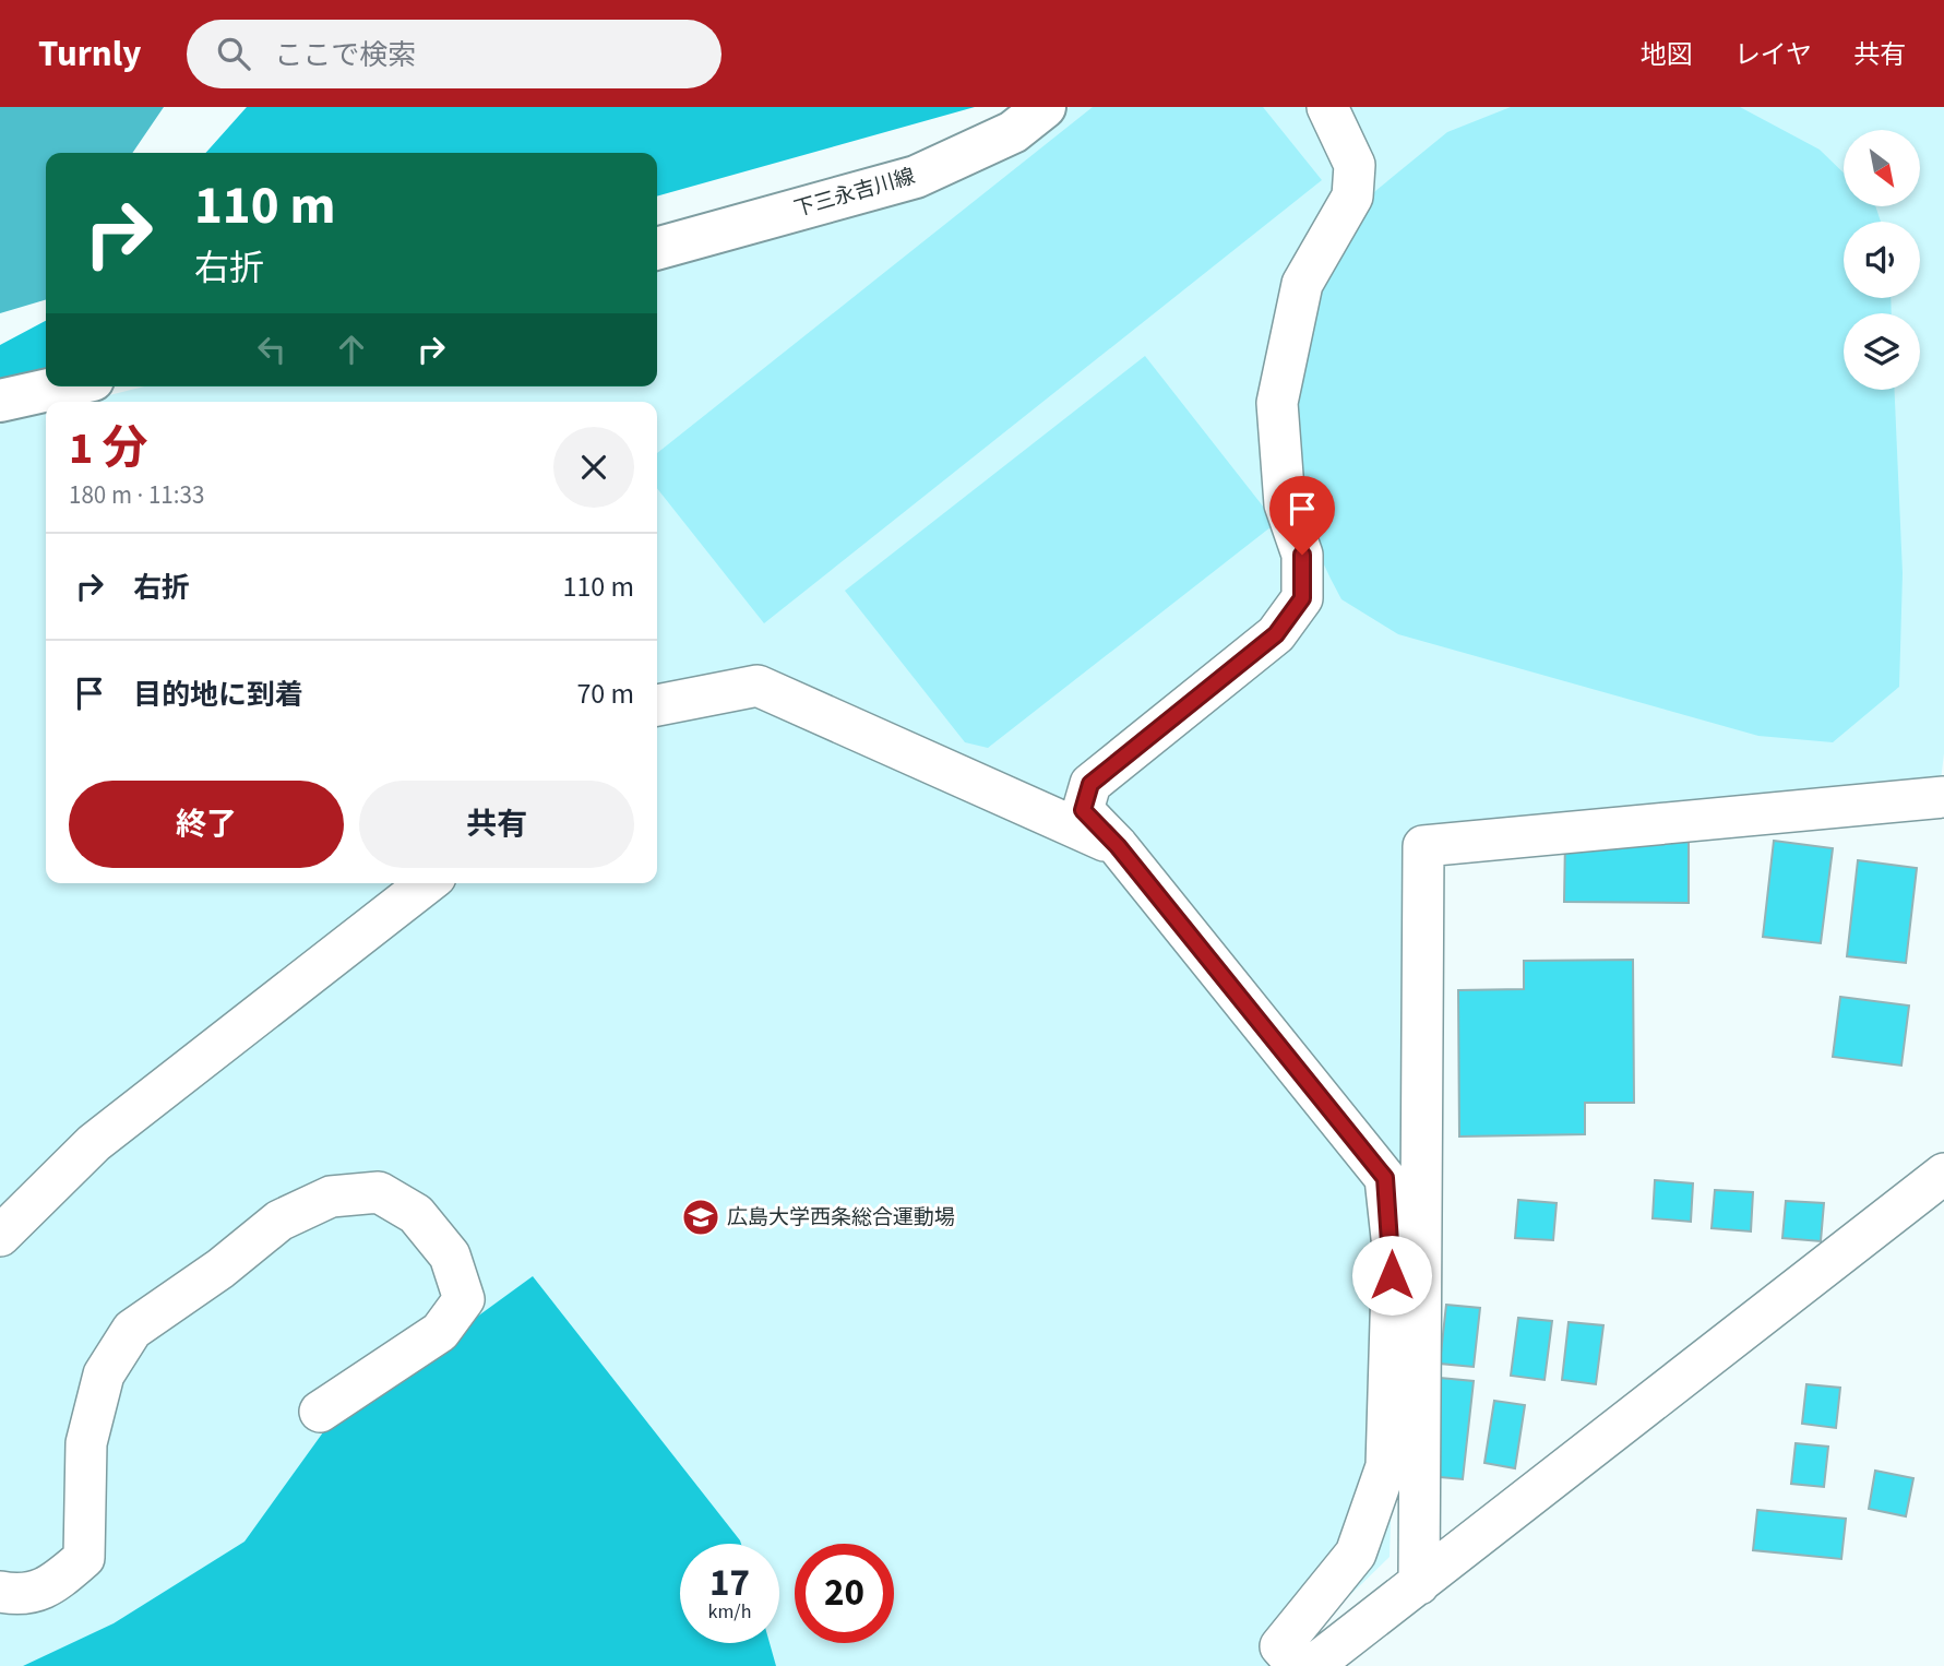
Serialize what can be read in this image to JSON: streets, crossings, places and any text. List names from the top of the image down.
{
  "streets": {
    "main road": ["下三永吉川線"]
  },
  "places": {
    "school or university": ["広島大学西条総合運動場"]
  },
  "north": "bottom right",
  "page": {
    "header": "Turnly",
    "search": "ここで検索",
    "nav": ["地図", "レイヤ", "共有"],
    "turn": ["110 m", "右折"],
    "heading": ["1 分", "180 m · 11:33"],
    "list": [
      {
        "name": "右折",
        "value": "110 m"
      },
      {
        "name": "目的地に到着",
        "value": "70 m"
      }
    ],
    "buttons": ["終了", "共有"],
    "speed": "17 km/h",
    "limit": "20"
  }
}
